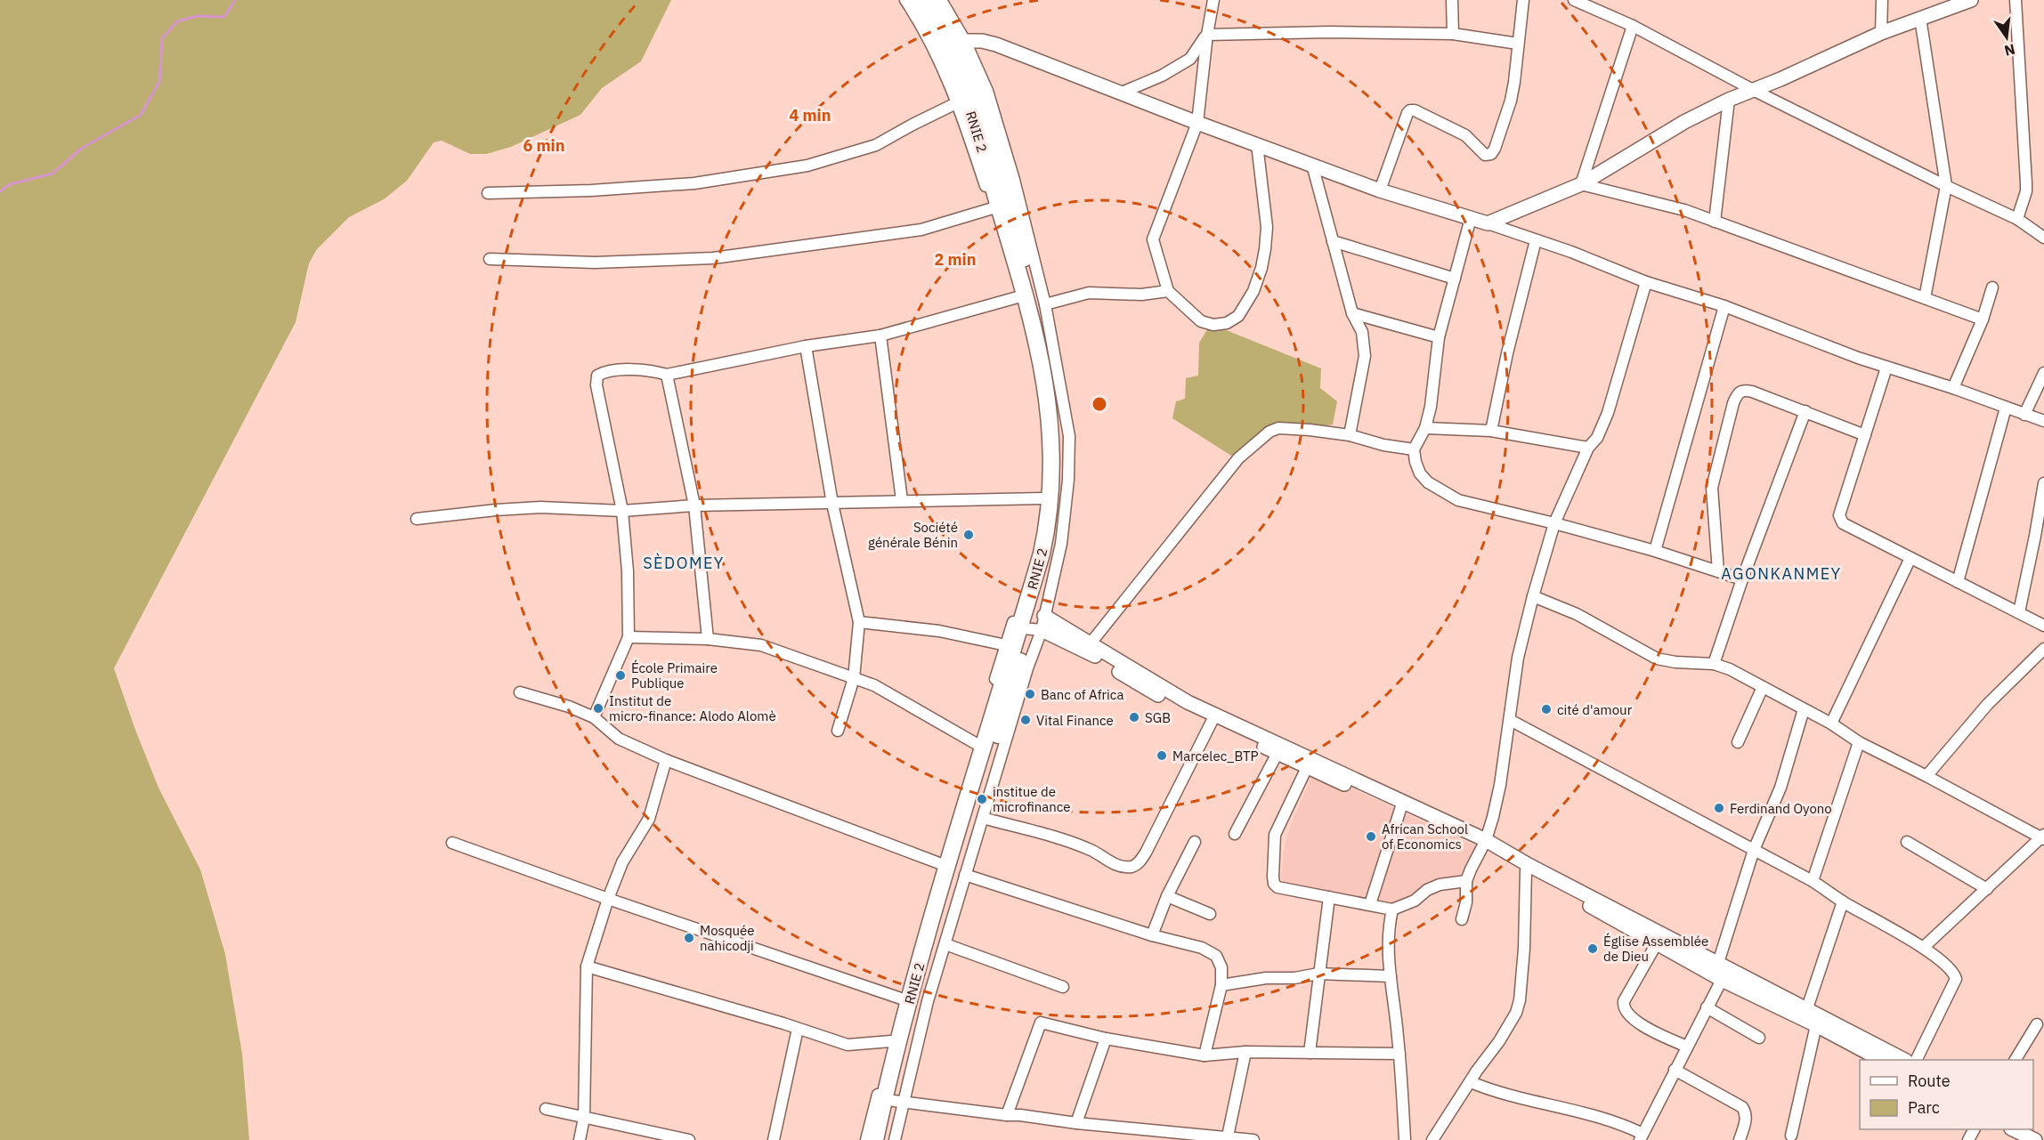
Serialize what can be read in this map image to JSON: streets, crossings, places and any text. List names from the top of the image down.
{
  "streets": {
    "highway": ["RNIE 2"]
  },
  "districts": ["SÈDOMEY", "AGONKANMEY"],
  "places": [
    "Société générale Bénin",
    "École Primaire Publique",
    "Banc of Africa",
    "Institut de micro-finance: Alodo Alomè",
    "cité d'amour",
    "SGB",
    "Vital Finance",
    "Marcelec_BTP",
    "institue de microfinance",
    "Ferdinand Oyono",
    "African School of Economics",
    "Mosquée nahicodji",
    "Église Assemblée de Dieu"
  ],
  "legend": ["Route", "Parc"],
  "north": "bottom",
  "rings": ["4 min", "6 min", "2 min"]
}
